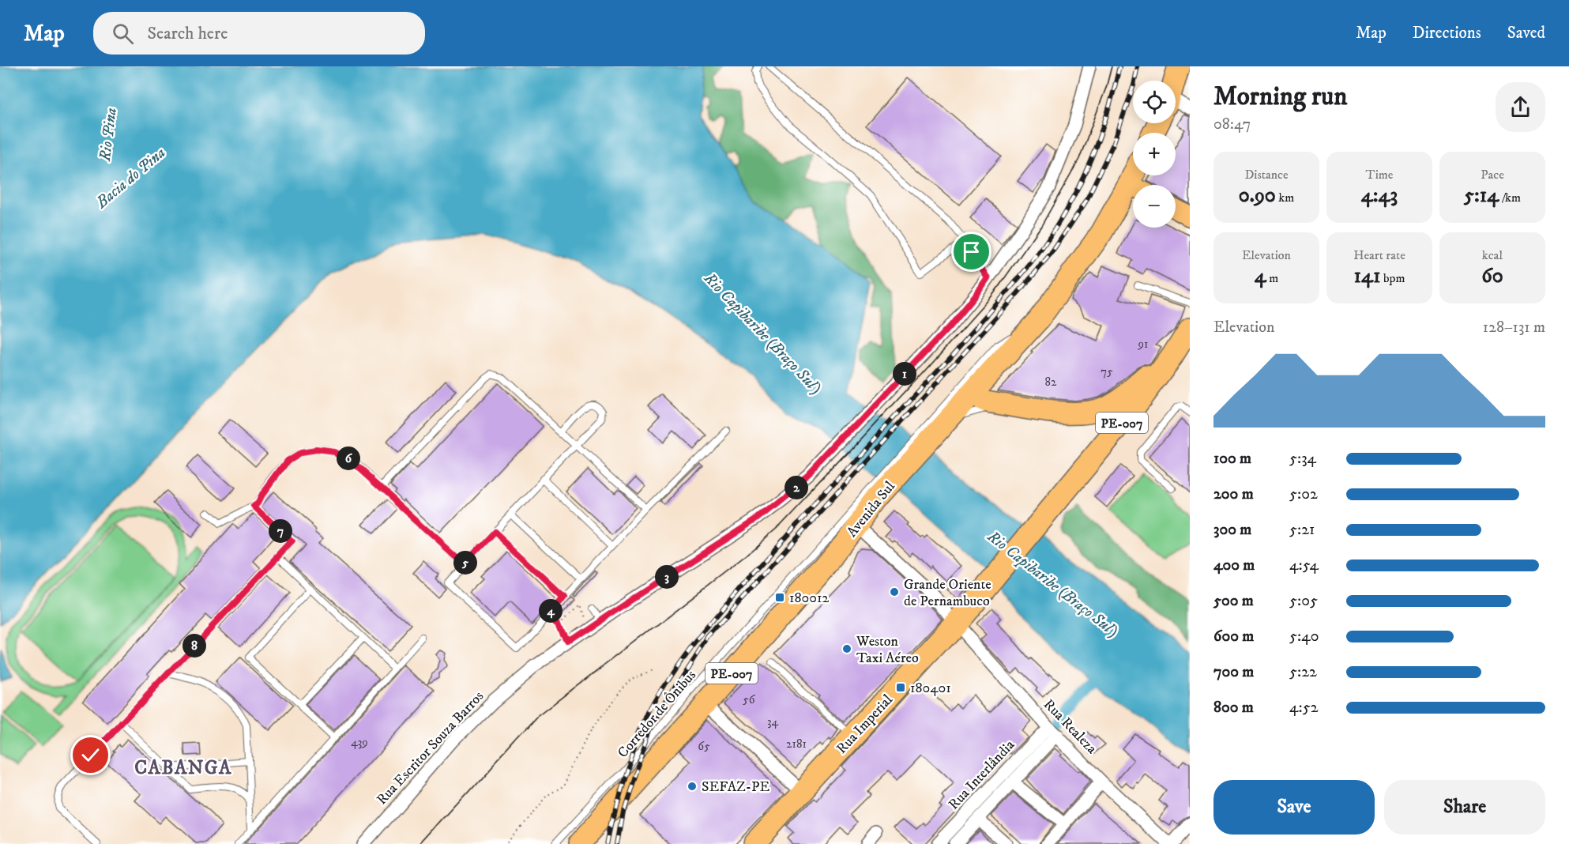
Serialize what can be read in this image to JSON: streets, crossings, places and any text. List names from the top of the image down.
{
  "streets": {
    "highway": ["PE-007", "Avenida Sul", "Rua Imperial"],
    "street": ["Rua Realeza", "Rua Escritor Souza Barros", "Rua Interlândia"],
    "lane": ["Corredor de Ônibus"]
  },
  "crossings": [
    ["PE-007", "Rua Imperial"],
    ["Avenida Sul", "Corredor de Ônibus"],
    ["Avenida Sul", "Rua Realeza"],
    ["Rua Imperial", "Rua Realeza"],
    ["Rua Realeza", "Rua Interlândia"]
  ],
  "districts": ["CABANGA"],
  "water": ["Rio Pina", "Bacia do Pina", "Rio Capibaribe (Braço Sul)"],
  "places": {
    "other": ["Grande Oriente de Pernambuco", "Weston Taxi Aéreo", "SEFAZ-PE"],
    "transit": ["180012", "180401"]
  },
  "house_numbers": [
    "91",
    "75",
    "82",
    "56",
    "34",
    "439",
    "2181",
    "65"
  ],
  "page": {
    "header": "Map",
    "search": "Search here",
    "nav": ["Map", "Directions", "Saved"],
    "heading": ["Morning run", "08:47"],
    "map_buttons": ["+", "−"],
    "stats": [
      ["Distance", "0.90 km"],
      ["Time", "4:43"],
      ["Pace", "5:14 /km"],
      ["Elevation", "4 m"],
      ["Heart rate", "141 bpm"],
      ["kcal", "60"]
    ],
    "chart": ["Elevation", "128–131 m"],
    "pins": [
      "1",
      "6",
      "2",
      "7",
      "5",
      "3",
      "4",
      "8"
    ],
    "list": [
      {
        "name": "100 m",
        "note": "5:34"
      },
      {
        "name": "200 m",
        "note": "5:02"
      },
      {
        "name": "300 m",
        "note": "5:21"
      },
      {
        "name": "400 m",
        "note": "4:54"
      },
      {
        "name": "500 m",
        "note": "5:05"
      },
      {
        "name": "600 m",
        "note": "5:40"
      },
      {
        "name": "700 m",
        "note": "5:22"
      },
      {
        "name": "800 m",
        "note": "4:52"
      }
    ],
    "buttons": ["Save", "Share"]
  }
}
